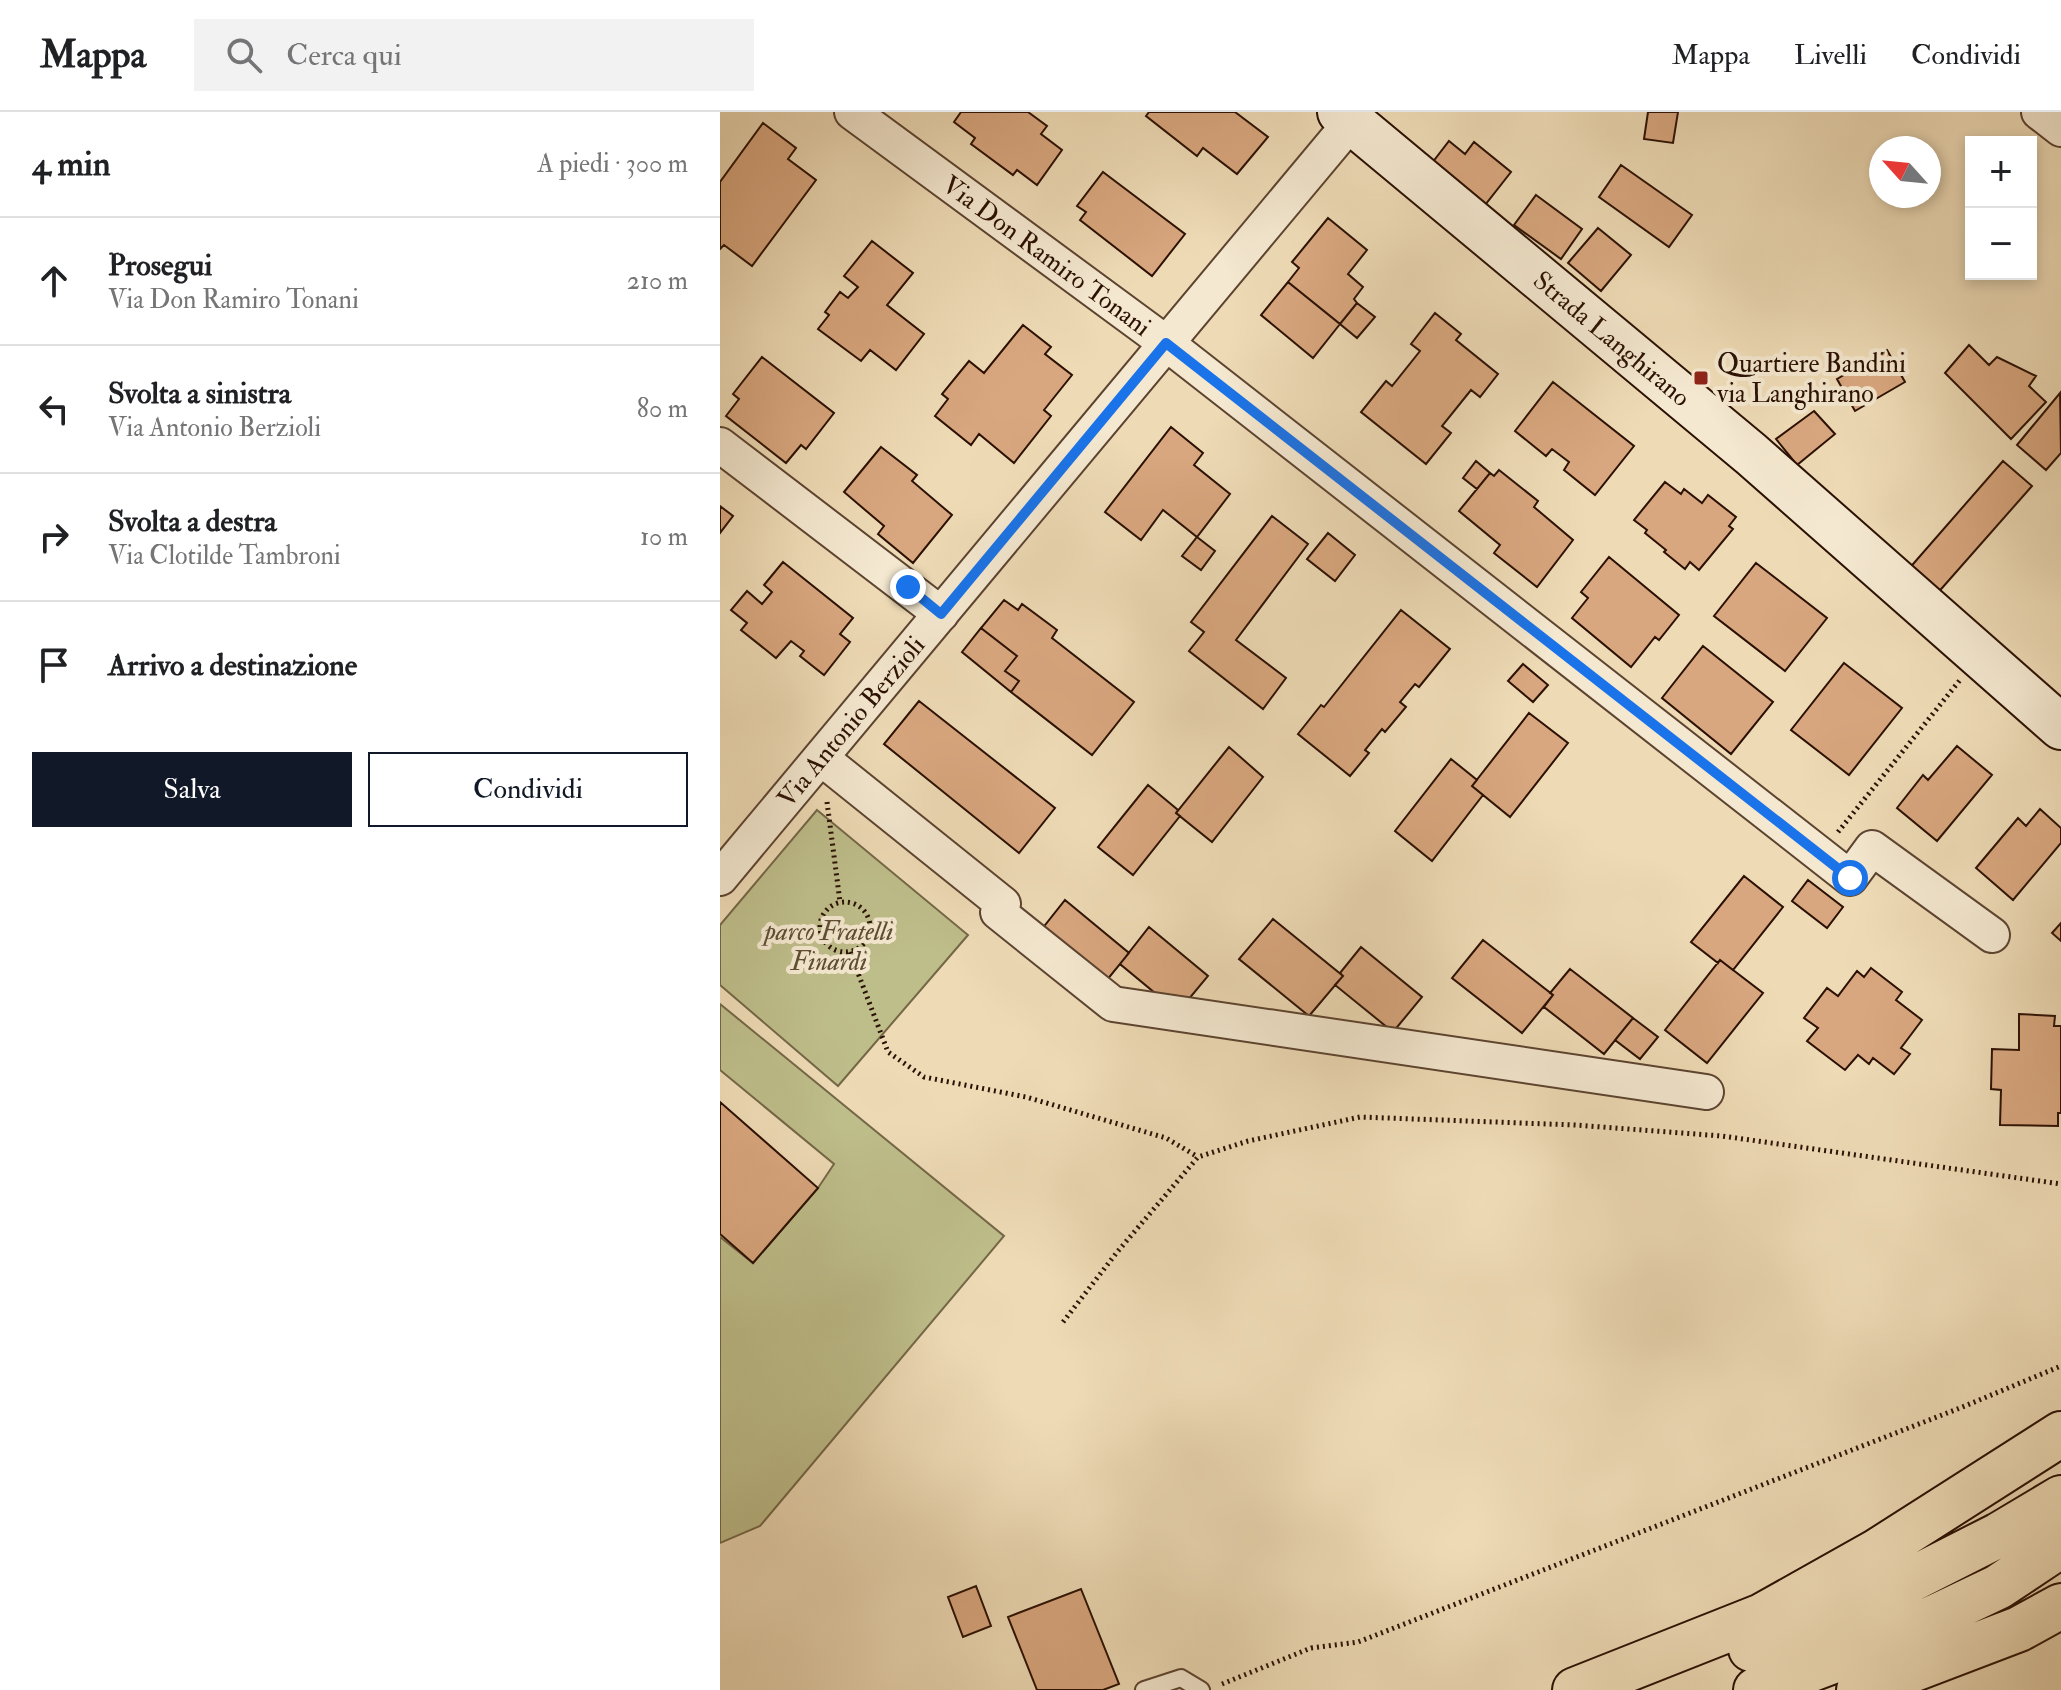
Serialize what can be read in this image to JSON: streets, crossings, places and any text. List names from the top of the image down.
{
  "streets": {
    "main road": ["Strada Langhirano"],
    "street": ["Via Don Ramiro Tonani", "Via Antonio Berzioli"]
  },
  "crossings": [
    ["Via Don Ramiro Tonani", "Via Antonio Berzioli"],
    ["Strada Langhirano", "Via Antonio Berzioli"]
  ],
  "parks": ["parco Fratelli Finardi"],
  "places": {
    "transit": ["Quartiere Bandini via Langhirano"]
  },
  "north": "top left",
  "page": {
    "header": "Mappa",
    "search": "Cerca qui",
    "nav": ["Mappa", "Livelli", "Condividi"],
    "heading": ["4 min", "A piedi · 300 m"],
    "map_buttons": ["+", "−"],
    "list": [
      ["Prosegui", "Via Don Ramiro Tonani", "210 m"],
      ["Svolta a sinistra", "Via Antonio Berzioli", "80 m"],
      ["Svolta a destra", "Via Clotilde Tambroni", "10 m"],
      "Arrivo a destinazione"
    ],
    "buttons": ["Salva", "Condividi"]
  }
}
